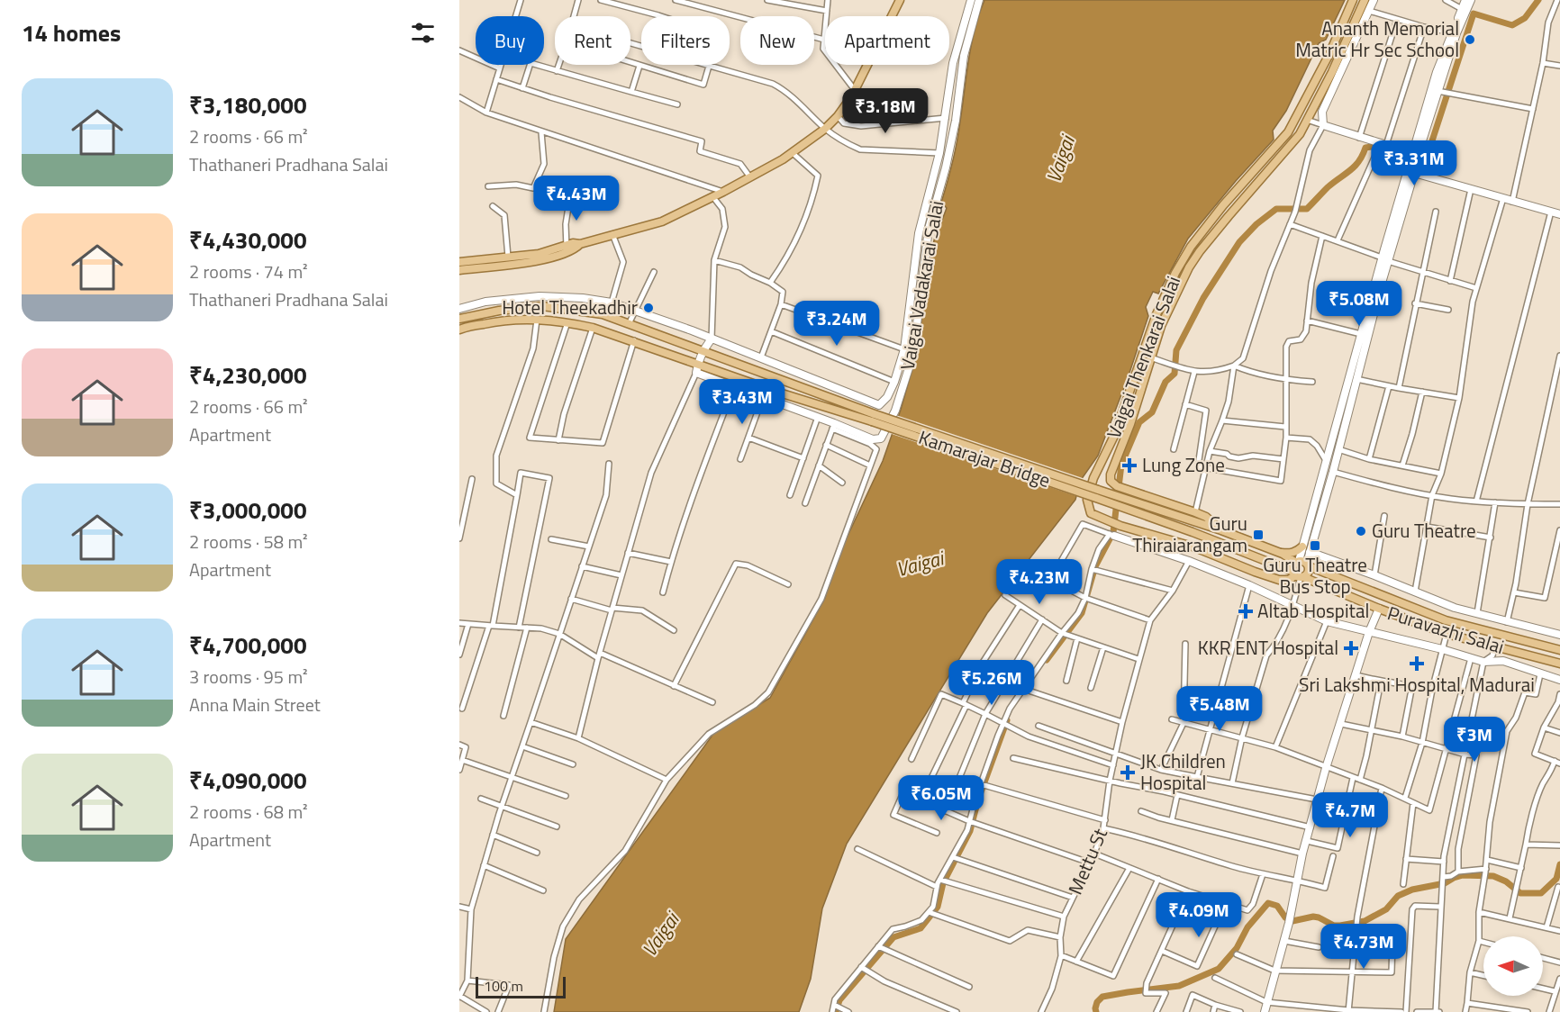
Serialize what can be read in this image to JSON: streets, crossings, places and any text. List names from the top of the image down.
{
  "streets": {
    "main road": [
      "Vaigai Vadakarai Salai",
      "Vaigai Thenkarai Salai",
      "Kamarajar Bridge",
      "Puravazhi Salai"
    ],
    "street": ["Mettu St"]
  },
  "crossings": [
    ["Vaigai Thenkarai Salai", "Puravazhi Salai"],
    ["Kamarajar Bridge", "Puravazhi Salai"]
  ],
  "water": ["Vaigai"],
  "places": {
    "other": ["Ananth Memorial Matric Hr Sec School", "Hotel Theekadhir", "Guru Theatre"],
    "health": [
      "Lung Zone",
      "Altab Hospital",
      "KKR ENT Hospital",
      "Sri Lakshmi Hospital, Madurai",
      "JK Children Hospital"
    ],
    "transit": ["Guru Thiraiarangam", "Guru Theatre Bus Stop"]
  },
  "scale_bar": "100 m",
  "north": "left",
  "page": {
    "heading": "14 homes",
    "chip": [
      "Buy",
      "Rent",
      "Filters",
      "New",
      "Apartment"
    ],
    "list": [
      {
        "name": "₹3,180,000",
        "note": "2 rooms · 66 m² · Thathaneri Pradhana Salai"
      },
      {
        "name": "₹4,430,000",
        "note": "2 rooms · 74 m² · Thathaneri Pradhana Salai"
      },
      {
        "name": "₹4,230,000",
        "note": "2 rooms · 66 m² · Apartment"
      },
      {
        "name": "₹3,000,000",
        "note": "2 rooms · 58 m² · Apartment"
      },
      {
        "name": "₹4,700,000",
        "note": "3 rooms · 95 m² · Anna Main Street"
      },
      {
        "name": "₹4,090,000",
        "note": "2 rooms · 68 m² · Apartment"
      }
    ],
    "price": [
      "₹3.18M",
      "₹3.31M",
      "₹4.43M",
      "₹5.08M",
      "₹3.24M",
      "₹3.43M",
      "₹4.23M",
      "₹5.26M",
      "₹5.48M",
      "₹3M",
      "₹6.05M",
      "₹4.7M",
      "₹4.09M",
      "₹4.73M"
    ],
    "scale": "100 m"
  }
}
